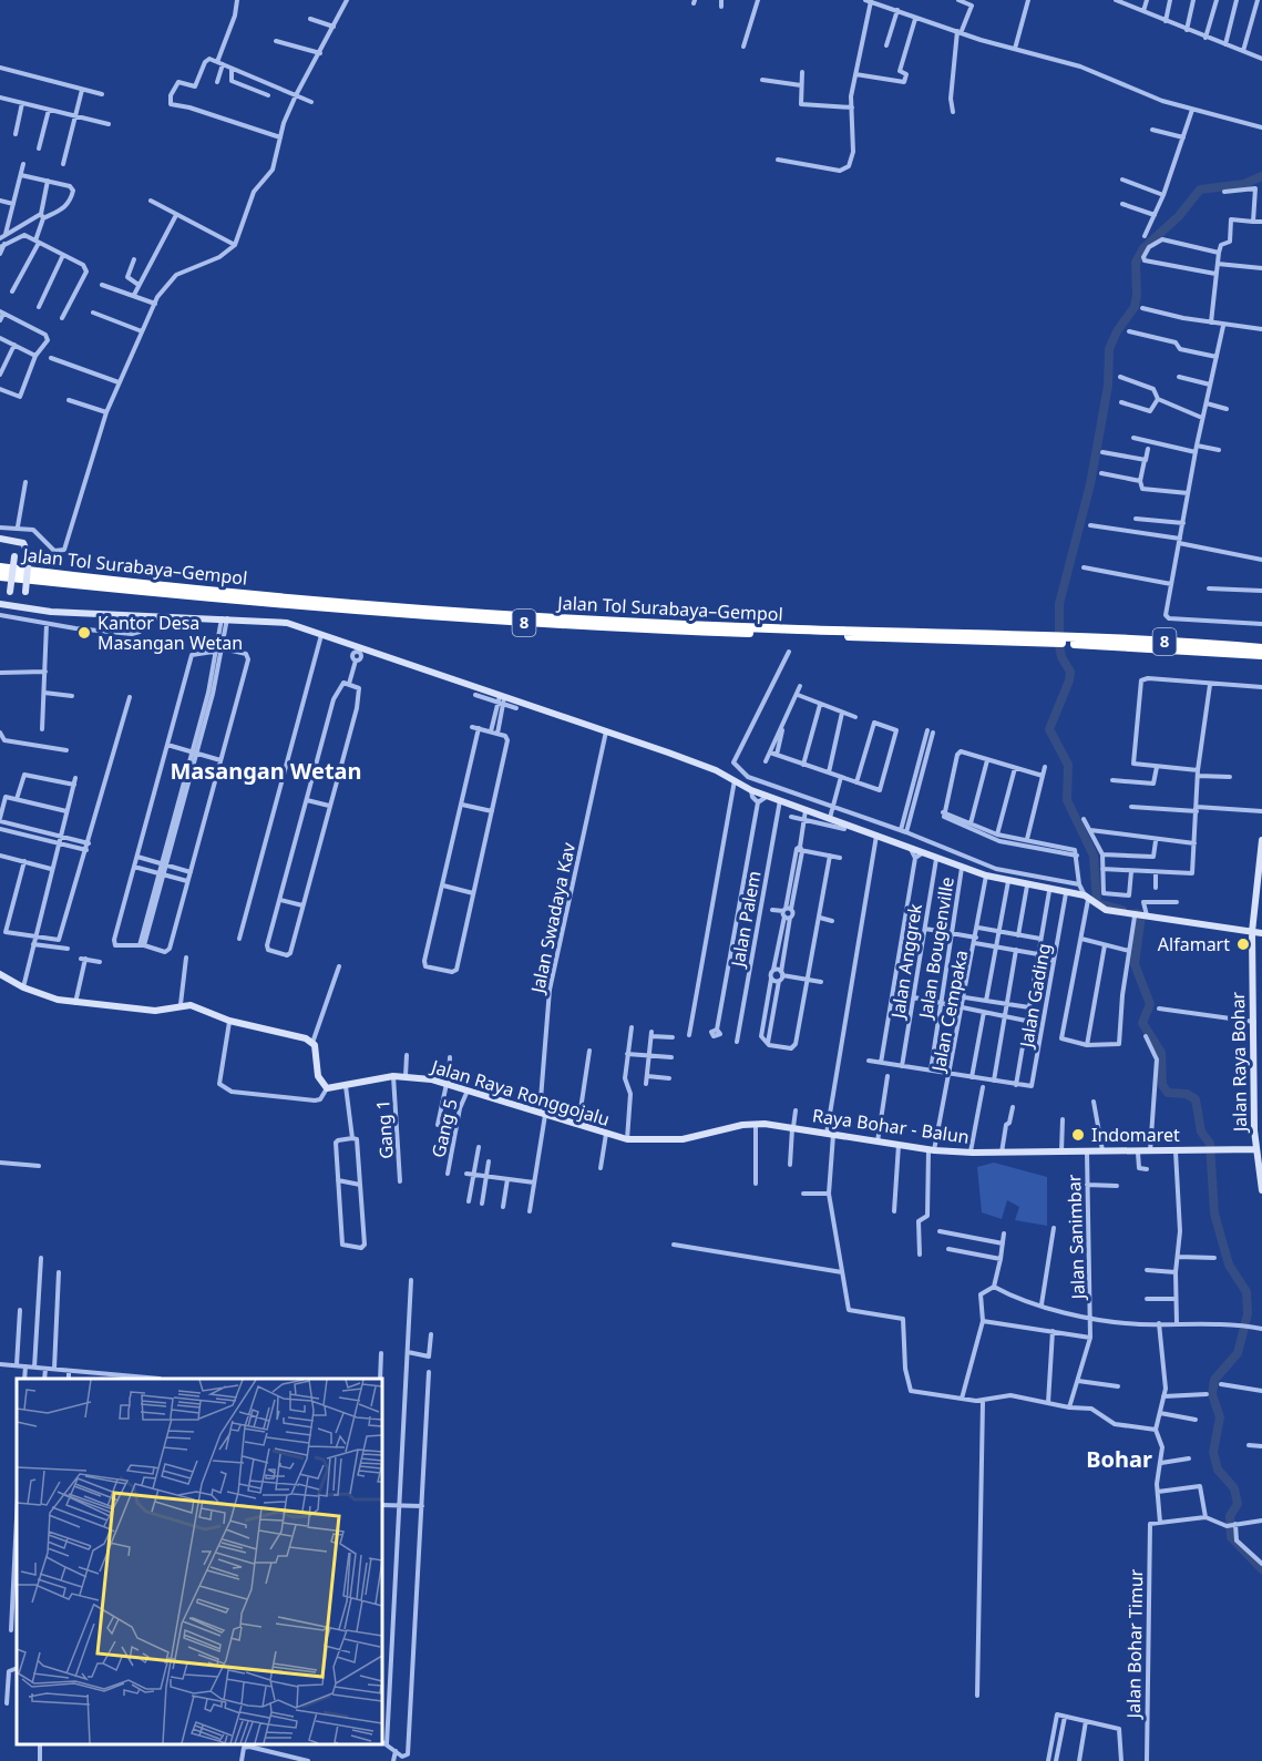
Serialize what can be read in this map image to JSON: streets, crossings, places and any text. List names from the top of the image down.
{
  "streets": {
    "highway": ["Jalan Tol Surabaya–Gempol", "8"],
    "street": [
      "Jalan Swadaya Kav",
      "Jalan Palem",
      "Jalan Bougenville",
      "Jalan Anggrek",
      "Jalan Gading",
      "Jalan Cempaka",
      "Jalan Raya Bohar",
      "Jalan Raya Ronggojalu",
      "Raya Bohar - Balun",
      "Gang 5",
      "Gang 1",
      "Jalan Sanimbar",
      "Jalan Bohar Timur"
    ]
  },
  "crossings": [
    ["Jalan Swadaya Kav", "Jalan Raya Ronggojalu"],
    ["Jalan Cempaka", "Raya Bohar - Balun"],
    ["Jalan Raya Bohar", "Raya Bohar - Balun"],
    ["Jalan Raya Ronggojalu", "Raya Bohar - Balun"],
    ["Jalan Raya Ronggojalu", "Gang 5"],
    ["Jalan Raya Ronggojalu", "Gang 1"],
    ["Raya Bohar - Balun", "Jalan Sanimbar"]
  ],
  "districts": ["Masangan Wetan", "Bohar"],
  "places": ["Kantor Desa Masangan Wetan", "Alfamart", "Indomaret"]
}
